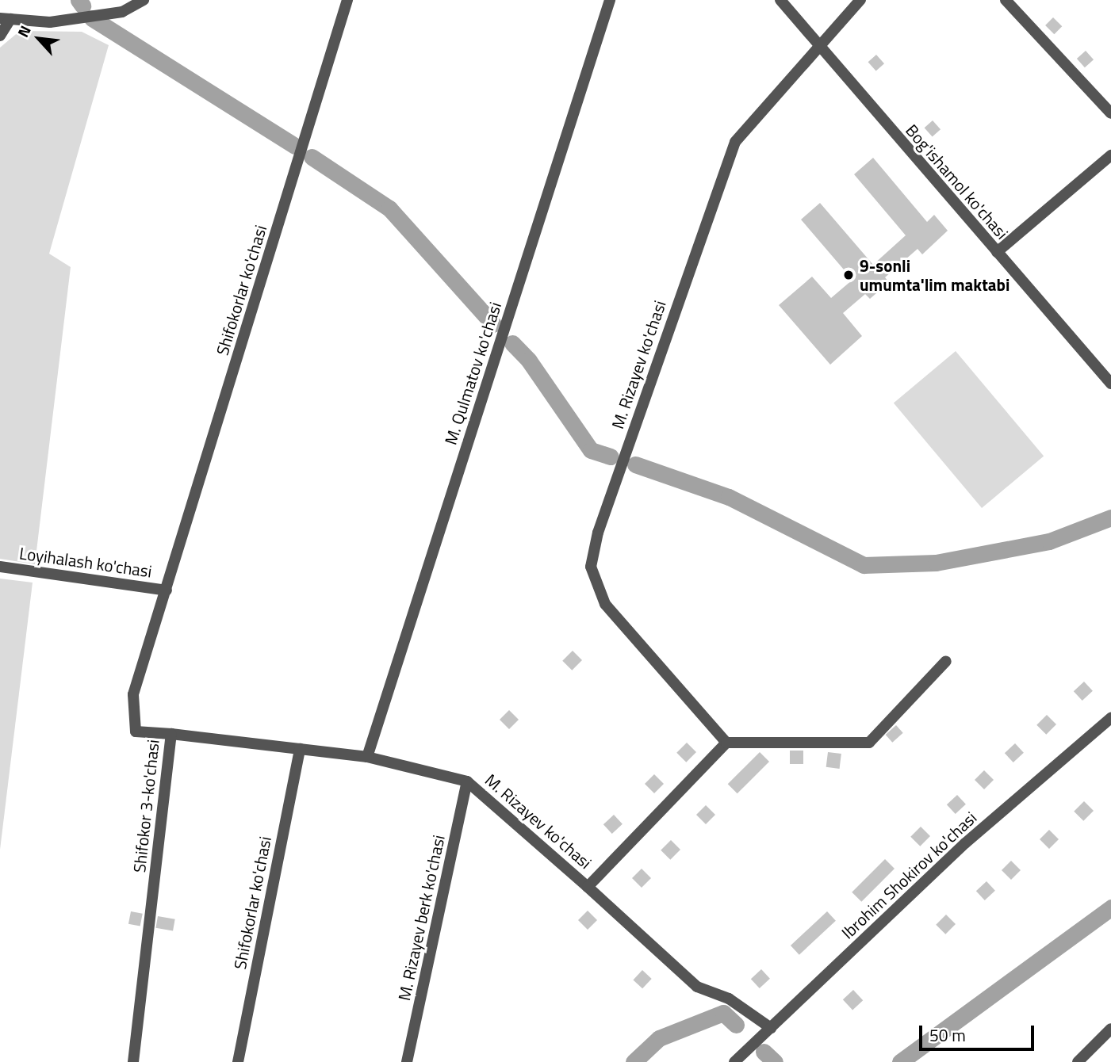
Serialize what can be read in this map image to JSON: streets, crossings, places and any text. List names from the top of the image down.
{
  "streets": {
    "street": [
      "Bog'ishamol ko'chasi",
      "Shifokorlar ko'chasi",
      "M. Rizayev ko'chasi",
      "M. Qulmatov ko'chasi",
      "Loyihalash ko'chasi",
      "Shifokor 3-ko'chasi",
      "Ibrohim Shokirov ko'chasi",
      "M. Rizayev berk ko'chasi"
    ]
  },
  "crossings": [
    ["Bog'ishamol ko'chasi", "M. Rizayev ko'chasi"],
    ["Shifokorlar ko'chasi", "M. Rizayev ko'chasi"],
    ["Shifokorlar ko'chasi", "Loyihalash ko'chasi"],
    ["Shifokorlar ko'chasi", "Shifokor 3-ko'chasi"],
    ["M. Rizayev ko'chasi", "M. Qulmatov ko'chasi"],
    ["M. Rizayev ko'chasi", "Shifokor 3-ko'chasi"],
    ["M. Rizayev ko'chasi", "M. Rizayev berk ko'chasi"],
    ["Loyihalash ko'chasi", "Shifokor 3-ko'chasi"]
  ],
  "places": ["9-sonli umumta'lim maktabi"],
  "scale_bar": "50 m",
  "north": "top left"
}
